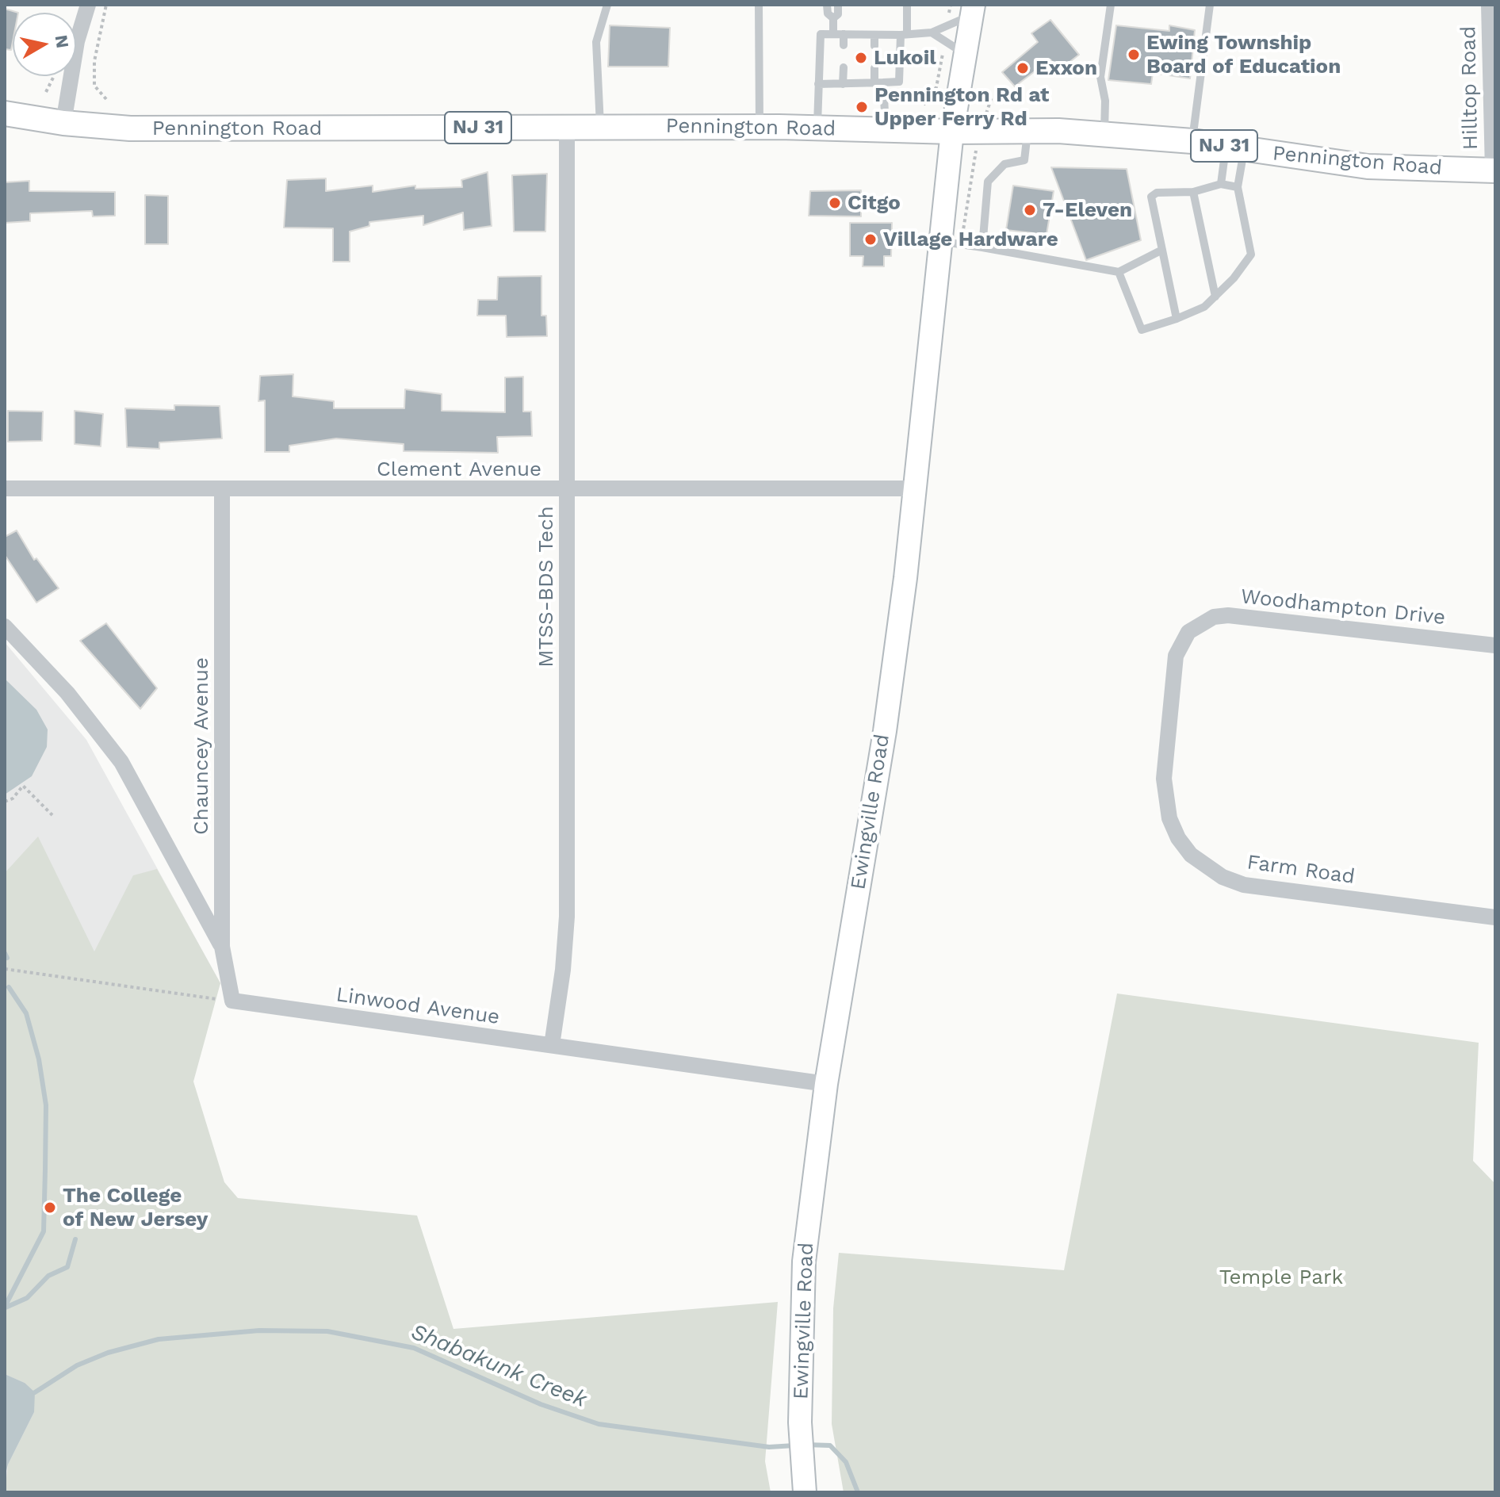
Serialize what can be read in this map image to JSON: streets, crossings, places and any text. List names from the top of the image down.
{
  "streets": {
    "main road": ["NJ 31", "Pennington Road", "Ewingville Road"],
    "street": [
      "Hilltop Road",
      "Clement Avenue",
      "MTSS-BDS Tech",
      "Woodhampton Drive",
      "Chauncey Avenue",
      "Farm Road",
      "Linwood Avenue"
    ]
  },
  "crossings": [
    ["Hilltop Road", "Pennington Road"],
    ["Pennington Road", "MTSS-BDS Tech"],
    ["Pennington Road", "Ewingville Road"],
    ["Clement Avenue", "MTSS-BDS Tech"],
    ["Clement Avenue", "Chauncey Avenue"],
    ["Clement Avenue", "Ewingville Road"],
    ["MTSS-BDS Tech", "Linwood Avenue"],
    ["Woodhampton Drive", "Farm Road"],
    ["Chauncey Avenue", "Linwood Avenue"],
    ["Ewingville Road", "Linwood Avenue"]
  ],
  "water": ["Shabakunk Creek"],
  "parks": ["Temple Park"],
  "places": [
    "Ewing Township Board of Education",
    "Lukoil",
    "Exxon",
    "Pennington Rd at Upper Ferry Rd",
    "Citgo",
    "7-Eleven",
    "Village Hardware",
    "The College of New Jersey"
  ],
  "north": "right"
}
